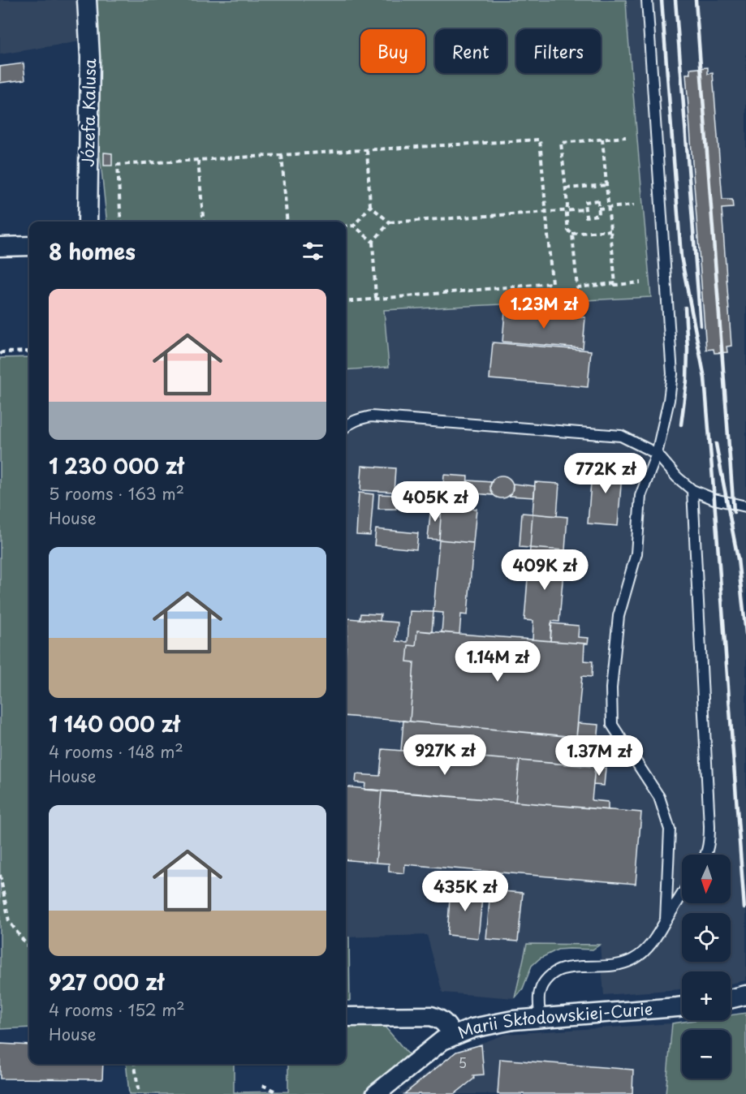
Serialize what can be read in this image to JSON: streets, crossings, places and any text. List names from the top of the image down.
{
  "streets": {
    "street": ["Józefa Kalusa", "Marii Skłodowskiej-Curie"]
  },
  "house_numbers": ["5"],
  "north": "bottom",
  "page": {
    "chip": ["Buy", "Rent", "Filters"],
    "heading": "8 homes",
    "list": [
      {
        "name": "1 230 000 zł",
        "note": "5 rooms · 163 m² · House"
      },
      {
        "name": "1 140 000 zł",
        "note": "4 rooms · 148 m² · House"
      },
      {
        "name": "927 000 zł",
        "note": "4 rooms · 152 m² · House"
      }
    ],
    "price": [
      "1.23M zł",
      "772K zł",
      "405K zł",
      "409K zł",
      "1.14M zł",
      "927K zł",
      "1.37M zł",
      "435K zł"
    ],
    "map_buttons": ["+", "−"]
  }
}
